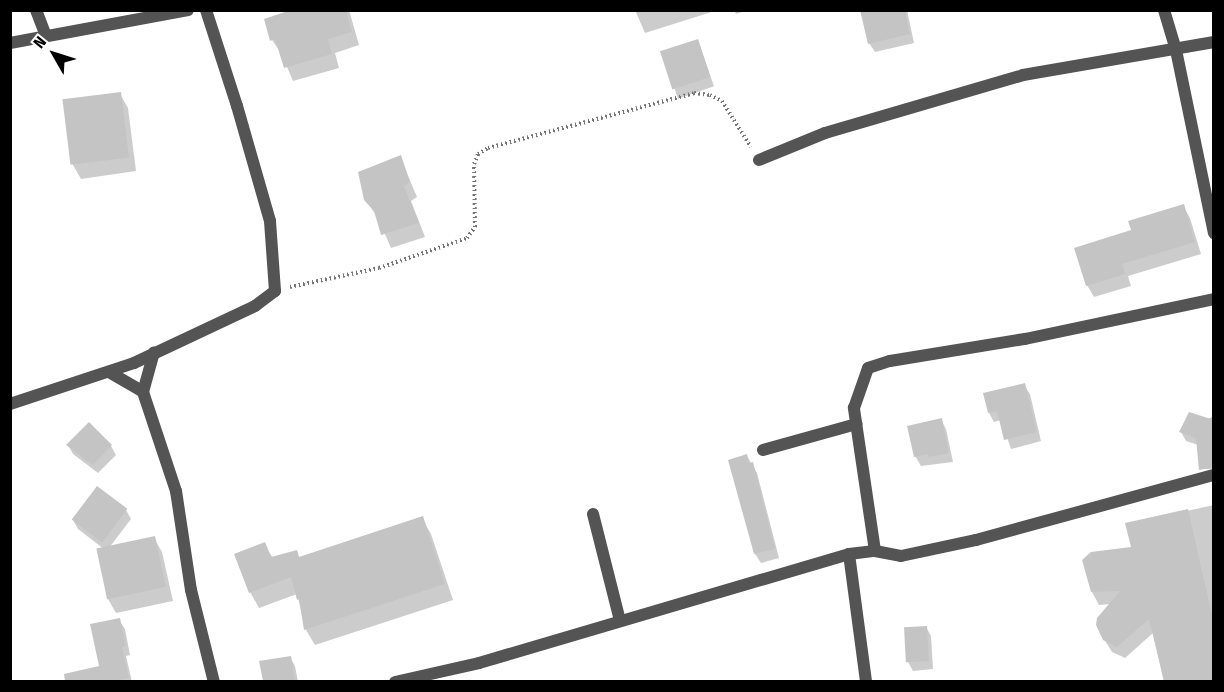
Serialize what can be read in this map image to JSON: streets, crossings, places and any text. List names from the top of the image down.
{
  "north": "top left"
}
